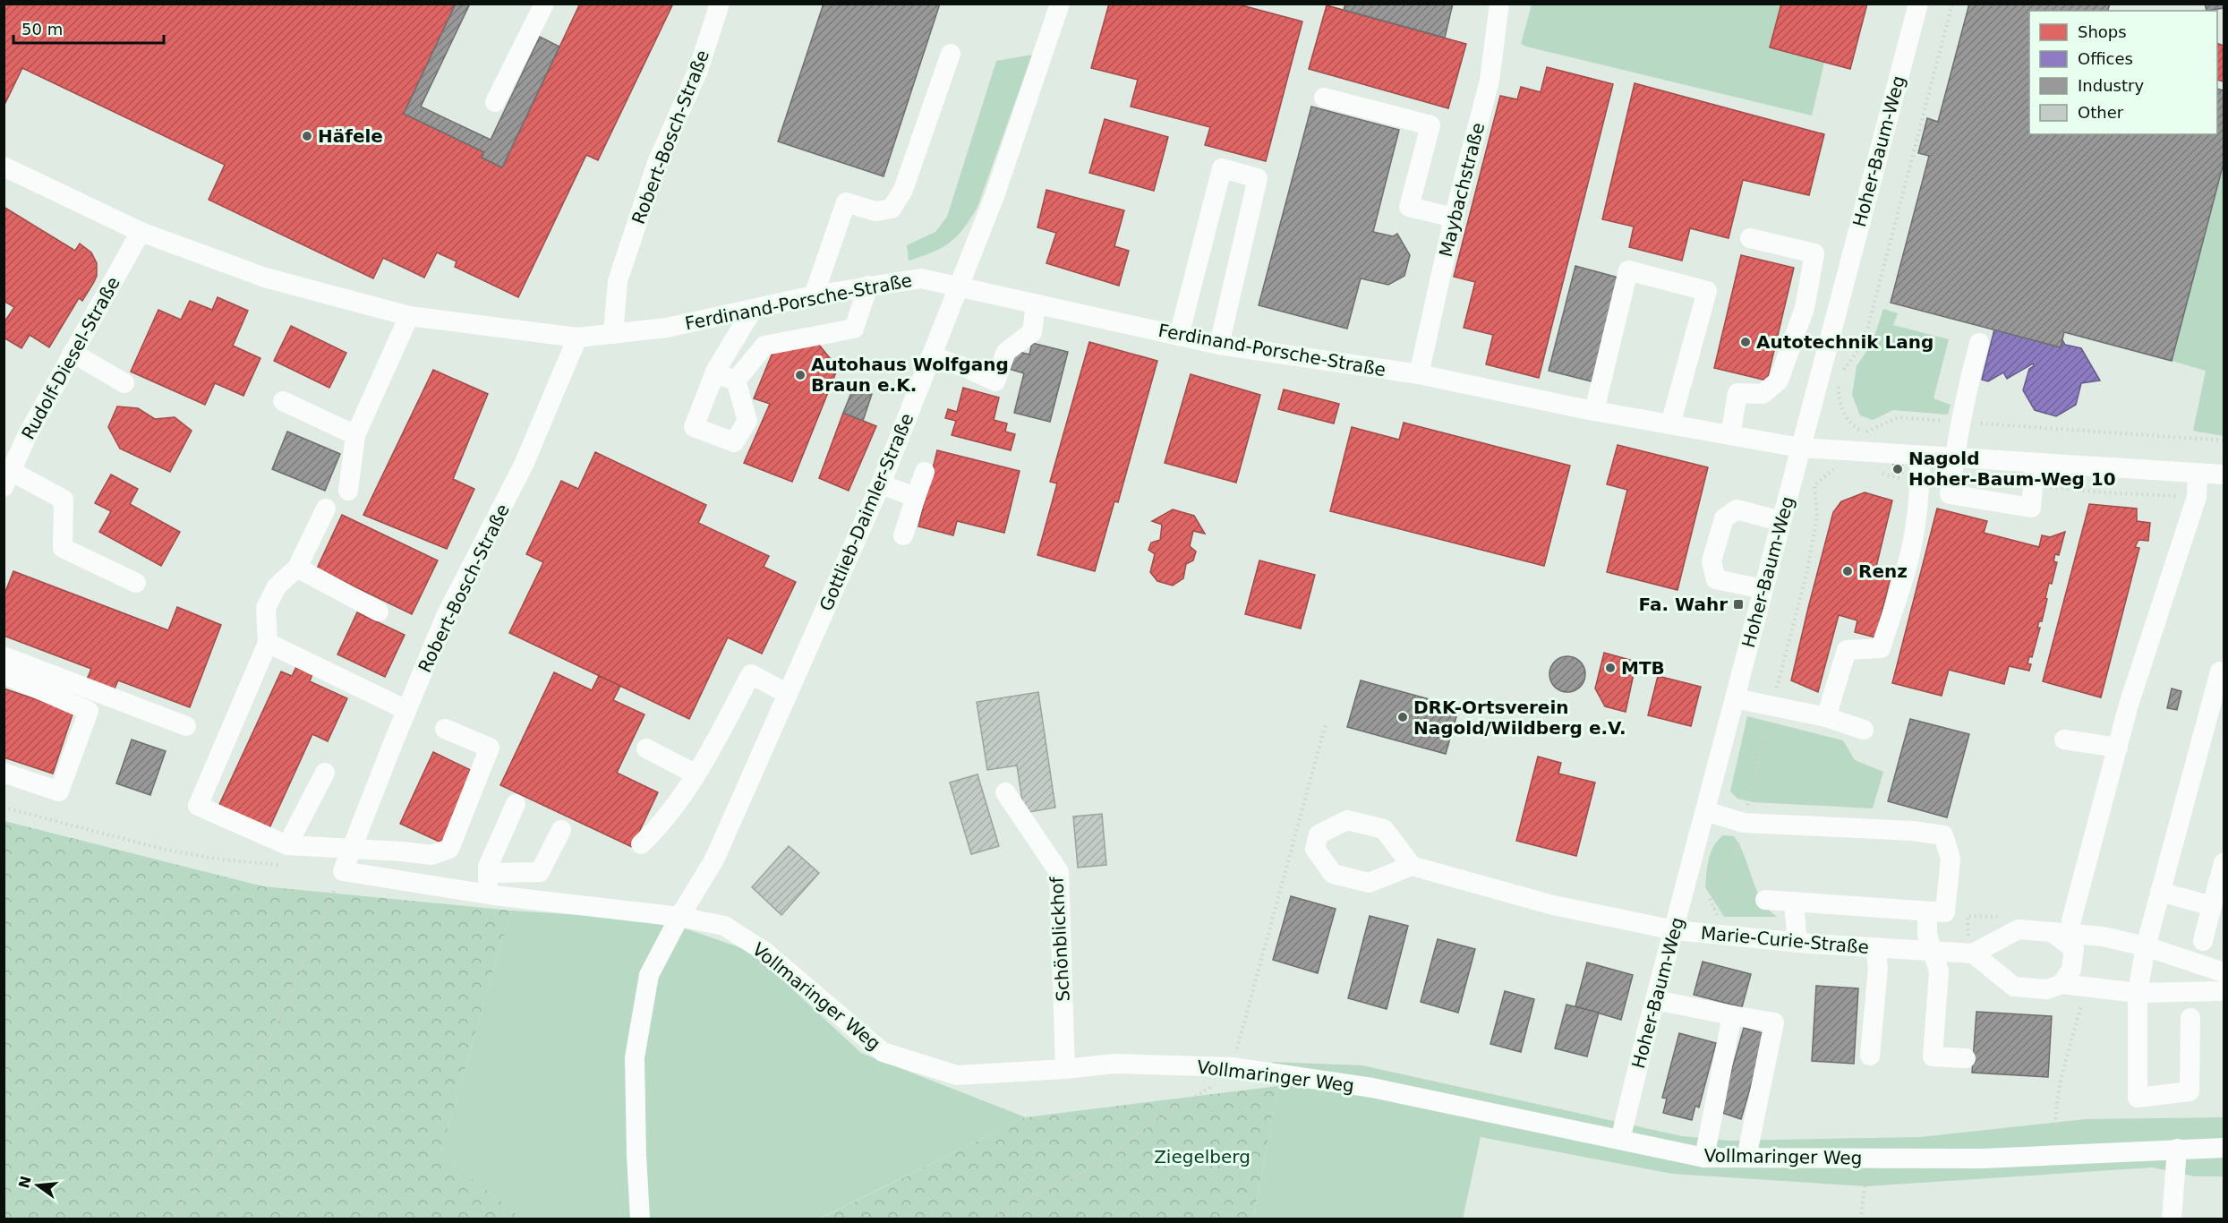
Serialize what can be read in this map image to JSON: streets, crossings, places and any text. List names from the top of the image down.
{
  "streets": {
    "street": [
      "Robert-Bosch-Straße",
      "Hoher-Baum-Weg",
      "Maybachstraße",
      "Ferdinand-Porsche-Straße",
      "Rudolf-Diesel-Straße",
      "Gottlieb-Daimler-Straße",
      "Schönblickhof",
      "Marie-Curie-Straße",
      "Vollmaringer Weg"
    ]
  },
  "crossings": [
    ["Robert-Bosch-Straße", "Ferdinand-Porsche-Straße"],
    ["Robert-Bosch-Straße", "Vollmaringer Weg"],
    ["Hoher-Baum-Weg", "Ferdinand-Porsche-Straße"],
    ["Hoher-Baum-Weg", "Marie-Curie-Straße"],
    ["Hoher-Baum-Weg", "Vollmaringer Weg"],
    ["Maybachstraße", "Ferdinand-Porsche-Straße"],
    ["Ferdinand-Porsche-Straße", "Rudolf-Diesel-Straße"],
    ["Ferdinand-Porsche-Straße", "Gottlieb-Daimler-Straße"],
    ["Gottlieb-Daimler-Straße", "Vollmaringer Weg"],
    ["Schönblickhof", "Vollmaringer Weg"]
  ],
  "parks": ["Ziegelberg"],
  "places": {
    "other": [
      "Häfele",
      "Autotechnik Lang",
      "Autohaus Wolfgang Braun e.K.",
      "Nagold Hoher-Baum-Weg 10",
      "Renz",
      "MTB",
      "DRK-Ortsverein Nagold/Wildberg e.V."
    ],
    "transit": ["Fa. Wahr"]
  },
  "legend": [
    "Shops",
    "Offices",
    "Industry",
    "Other"
  ],
  "scale_bar": "50 m",
  "north": "left"
}
